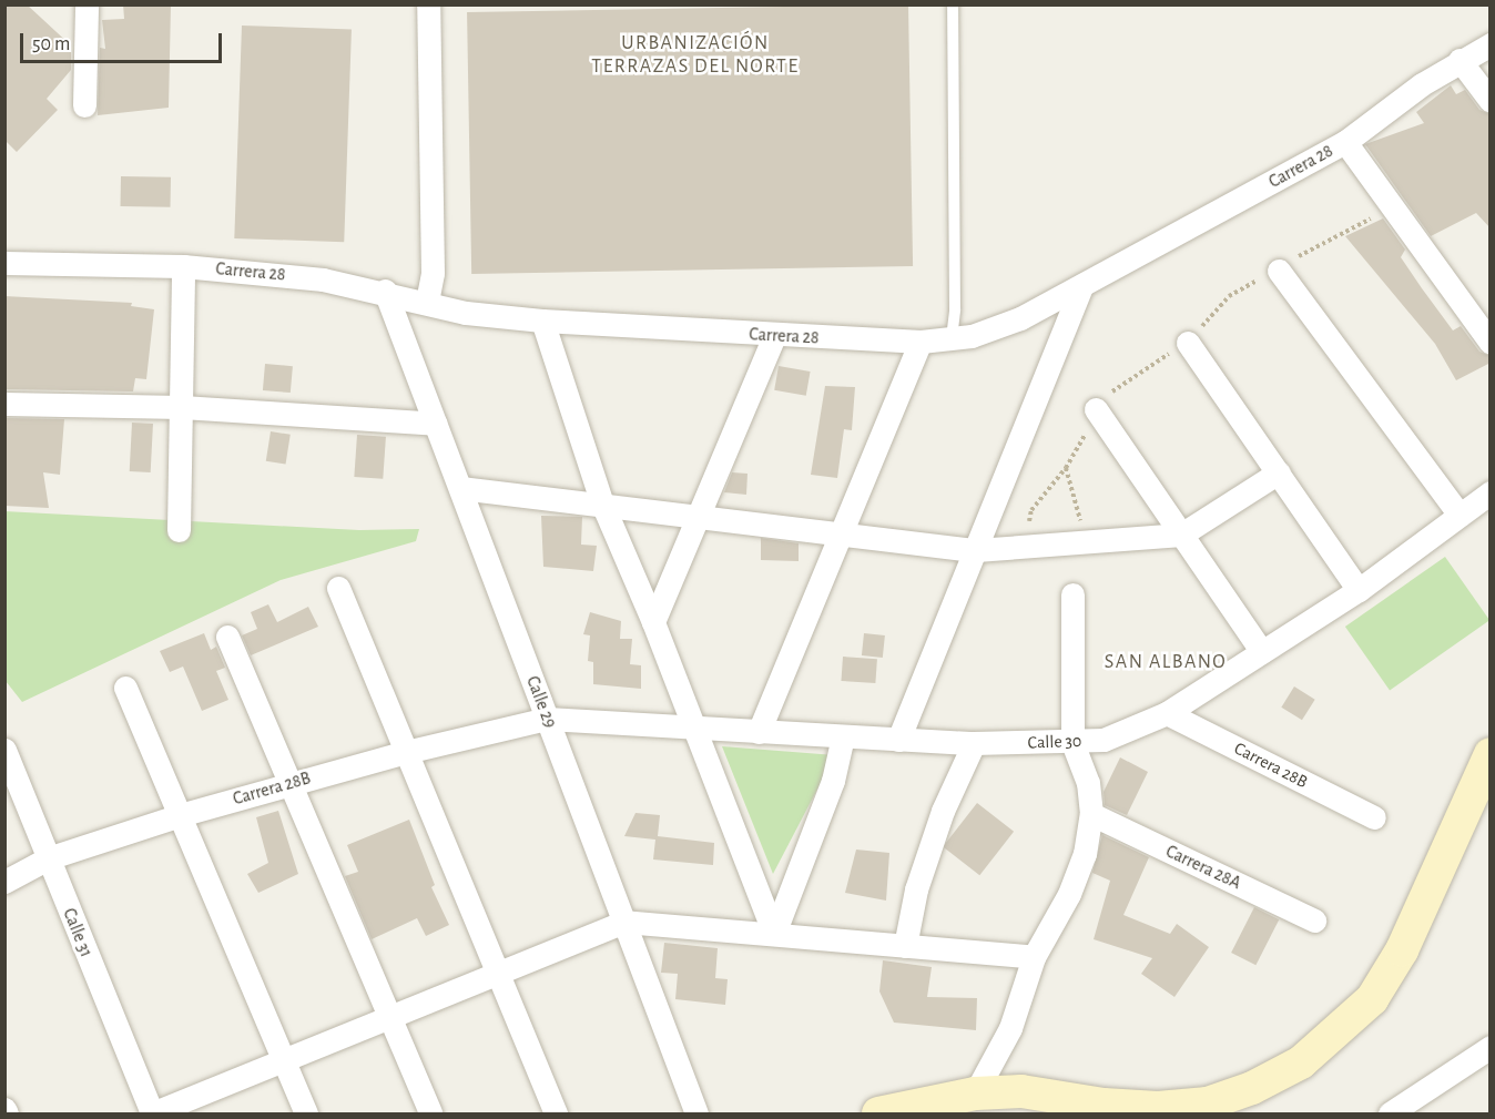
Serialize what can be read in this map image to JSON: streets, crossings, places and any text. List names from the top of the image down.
{
  "streets": {
    "street": [
      "Carrera 28",
      "Calle 29",
      "Calle 30",
      "Carrera 28B",
      "Carrera 28A",
      "Calle 31"
    ]
  },
  "crossings": [
    ["Carrera 28", "Calle 29"],
    ["Calle 29", "Calle 30"],
    ["Calle 29", "Carrera 28B"],
    ["Calle 30", "Carrera 28B"],
    ["Carrera 28B", "Calle 31"]
  ],
  "districts": ["URBANIZACIÓN TERRAZAS DEL NORTE", "SAN ALBANO"],
  "scale_bar": "50 m"
}
